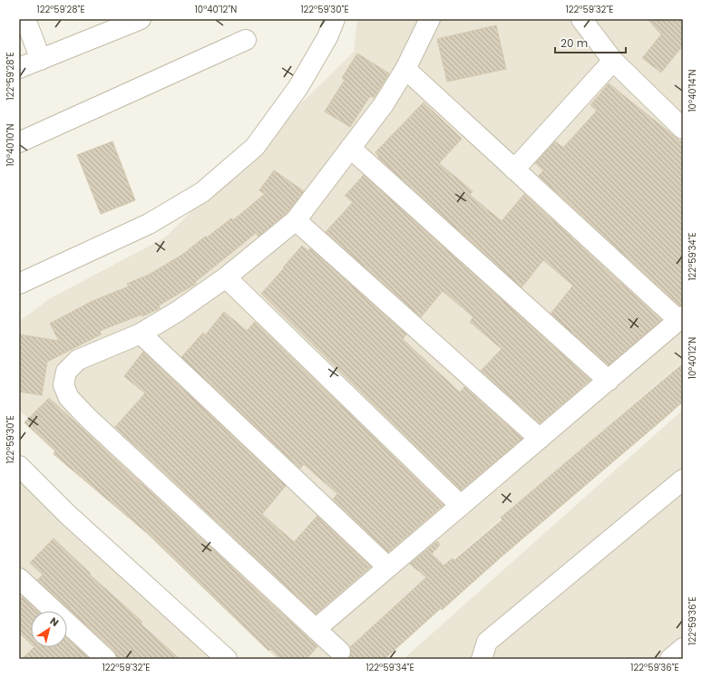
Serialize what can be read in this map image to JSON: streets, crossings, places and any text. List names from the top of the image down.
{
  "scale_bar": "20 m",
  "north": "top right",
  "coordinates": [
    "122°59'28\"E",
    "10°40'12\"N",
    "122°59'30\"E",
    "122°59'32\"E",
    "10°40'14\"N",
    "10°40'10\"N",
    "122°59'34\"E",
    "122°59'36\"E"
  ]
}
